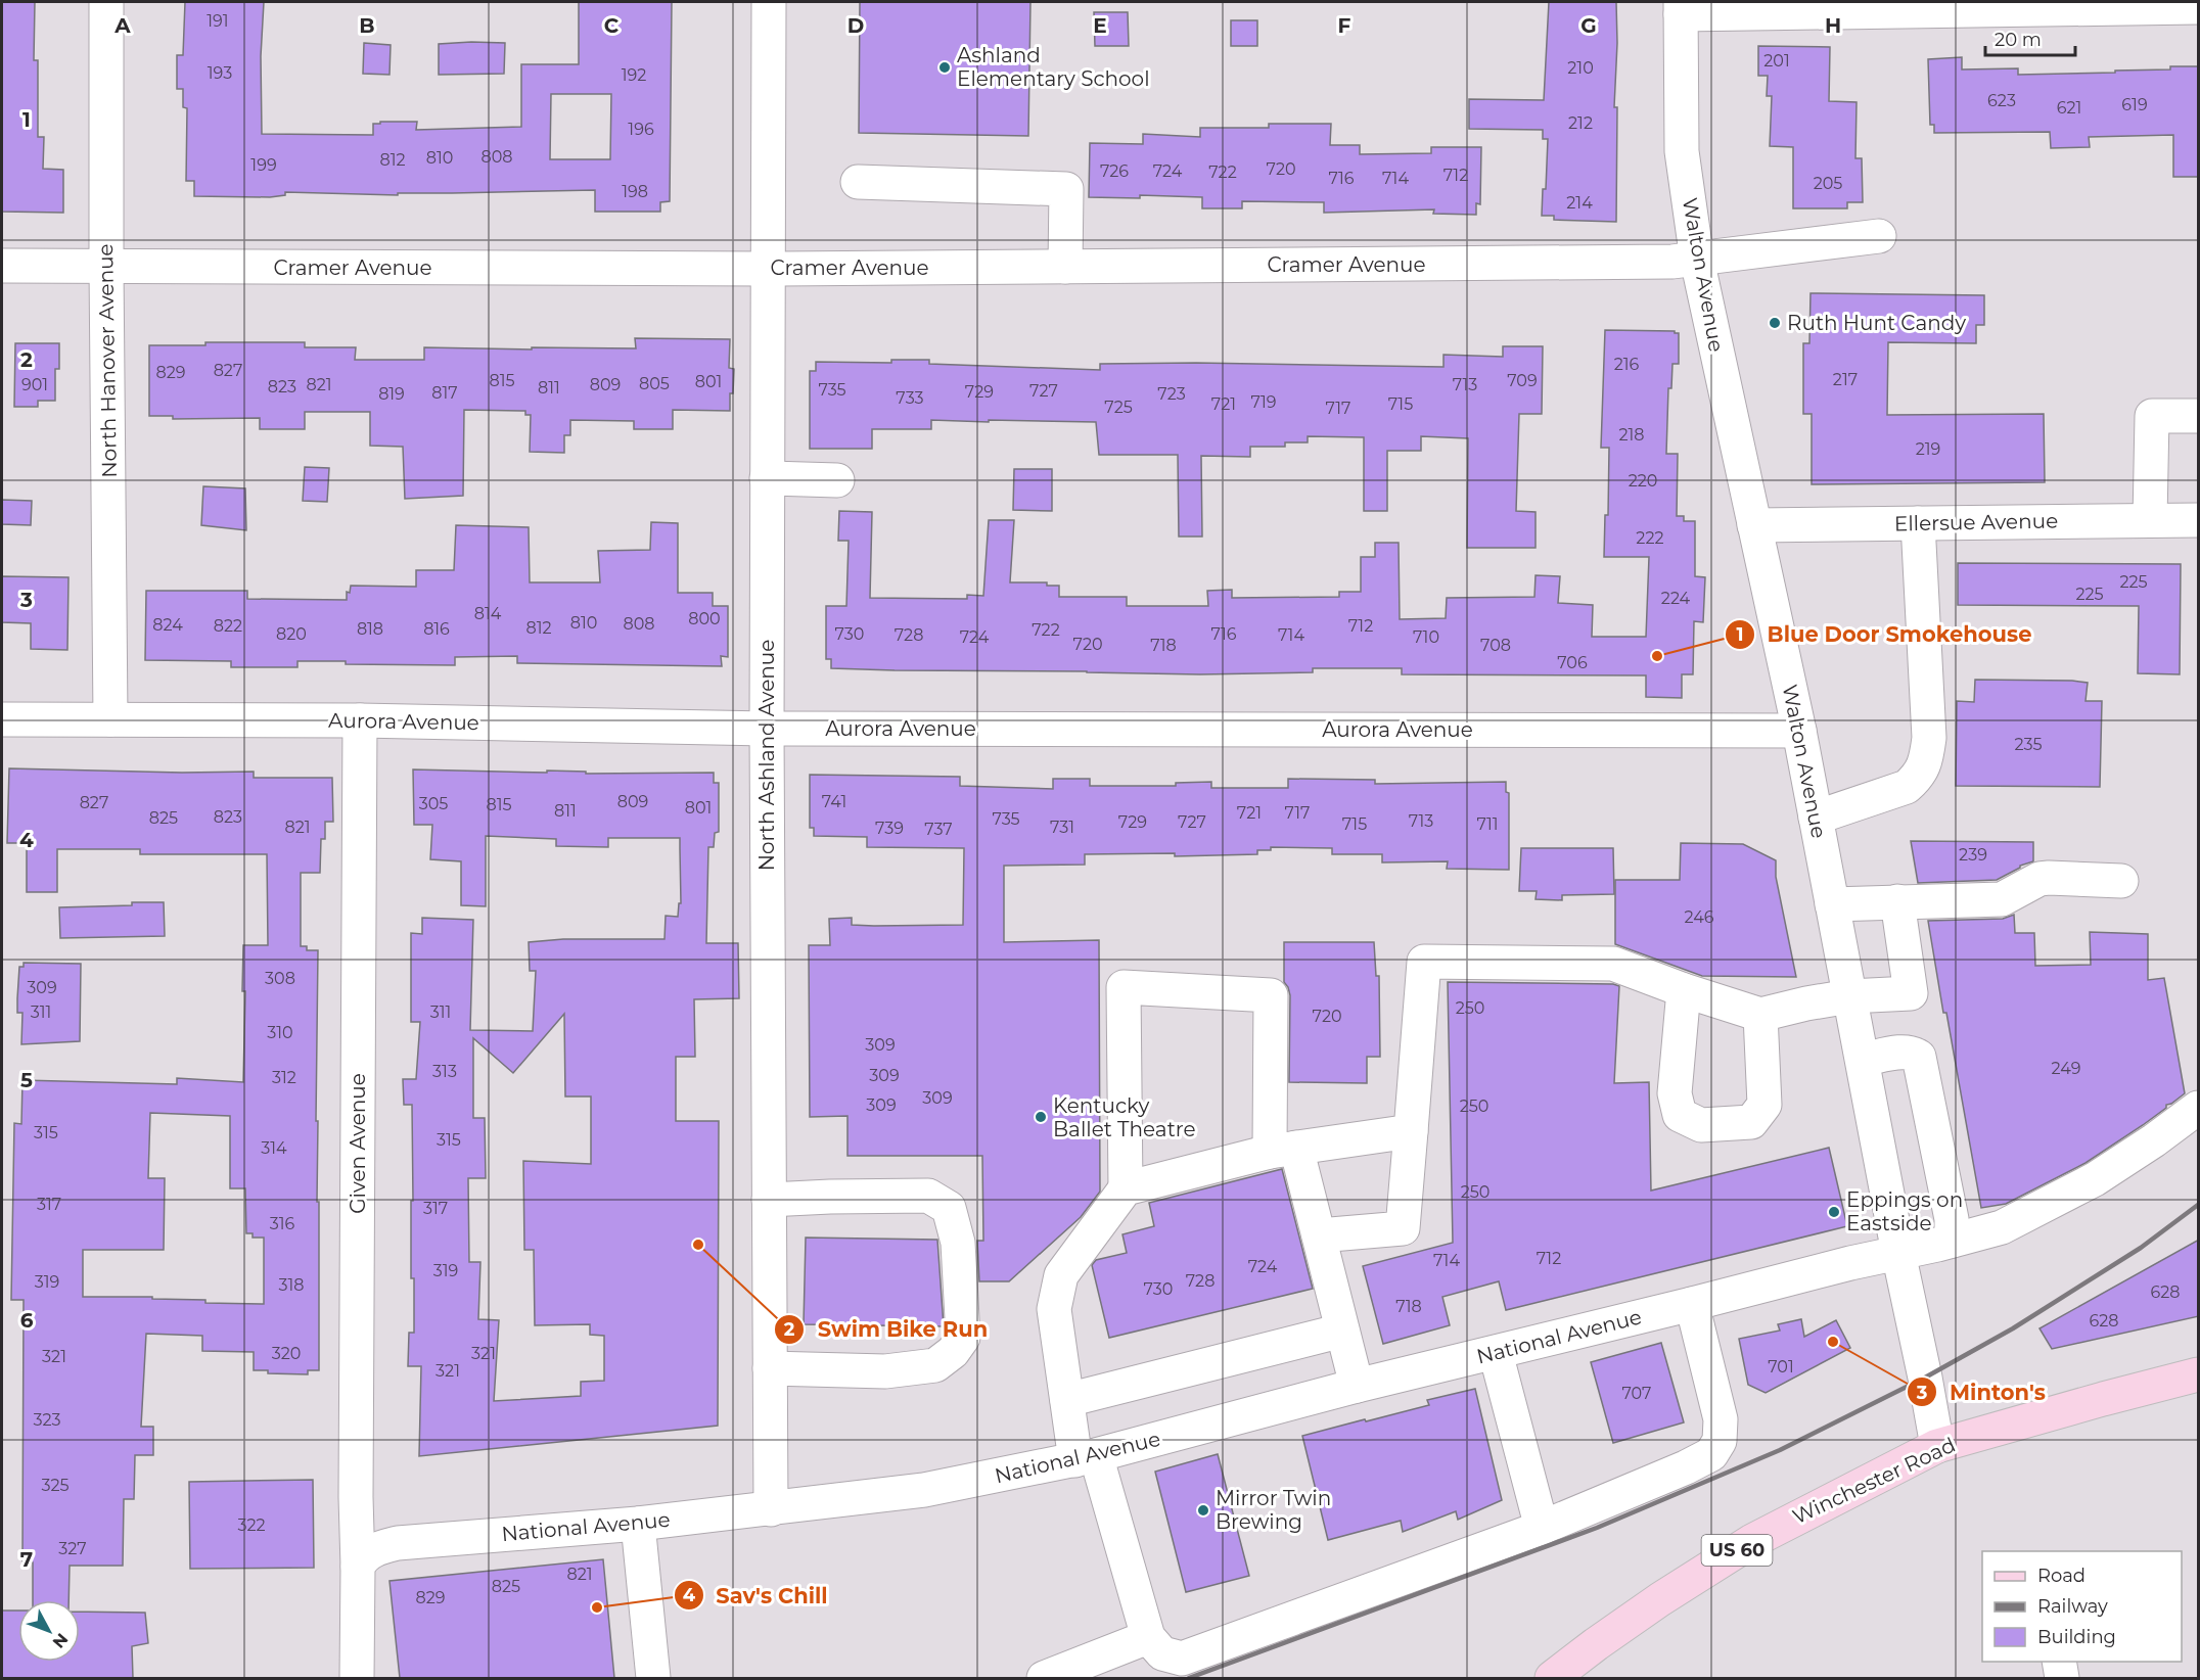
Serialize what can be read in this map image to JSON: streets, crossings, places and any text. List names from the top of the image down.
{
  "streets": {
    "main road": ["Winchester Road", "US 60"],
    "street": [
      "Cramer Avenue",
      "Walton Avenue",
      "North Hanover Avenue",
      "Ellersue Avenue",
      "Aurora Avenue",
      "North Ashland Avenue",
      "Given Avenue",
      "National Avenue"
    ]
  },
  "crossings": [
    ["Cramer Avenue", "Walton Avenue"],
    ["Cramer Avenue", "North Hanover Avenue"],
    ["Cramer Avenue", "North Ashland Avenue"],
    ["Walton Avenue", "Ellersue Avenue"],
    ["Walton Avenue", "Aurora Avenue"],
    ["Walton Avenue", "National Avenue"],
    ["Walton Avenue", "Winchester Road"],
    ["North Hanover Avenue", "Aurora Avenue"],
    ["Aurora Avenue", "North Ashland Avenue"],
    ["Aurora Avenue", "Given Avenue"],
    ["North Ashland Avenue", "National Avenue"],
    ["Given Avenue", "National Avenue"]
  ],
  "places": [
    "Ashland Elementary School",
    "Ruth Hunt Candy",
    "Blue Door Smokehouse",
    "Kentucky Ballet Theatre",
    "Eppings on Eastside",
    "Swim Bike Run",
    "Minton's",
    "Mirror Twin Brewing",
    "Sav's Chill"
  ],
  "house_numbers": [
    "191",
    "201",
    "210",
    "193",
    "192",
    "623",
    "619",
    "621",
    "212",
    "196",
    "808",
    "810",
    "812",
    "199",
    "720",
    "726",
    "724",
    "722",
    "712",
    "716",
    "714",
    "205",
    "198",
    "214",
    "216",
    "827",
    "829",
    "217",
    "815",
    "709",
    "801",
    "805",
    "901",
    "821",
    "809",
    "713",
    "823",
    "811",
    "735",
    "727",
    "729",
    "817",
    "819",
    "723",
    "733",
    "719",
    "721",
    "715",
    "725",
    "717",
    "218",
    "219",
    "220",
    "222",
    "225",
    "225",
    "224",
    "814",
    "800",
    "810",
    "808",
    "824",
    "822",
    "712",
    "812",
    "818",
    "816",
    "722",
    "820",
    "730",
    "716",
    "728",
    "714",
    "724",
    "710",
    "720",
    "718",
    "708",
    "706",
    "235",
    "809",
    "741",
    "827",
    "305",
    "815",
    "801",
    "811",
    "721",
    "717",
    "823",
    "825",
    "735",
    "713",
    "729",
    "727",
    "715",
    "711",
    "821",
    "731",
    "739",
    "737",
    "239",
    "246",
    "308",
    "309",
    "250",
    "311",
    "311",
    "720",
    "310",
    "309",
    "249",
    "313",
    "309",
    "312",
    "309",
    "309",
    "250",
    "315",
    "315",
    "314",
    "250",
    "317",
    "317",
    "316",
    "712",
    "714",
    "724",
    "319",
    "728",
    "319",
    "318",
    "730",
    "628",
    "718",
    "628",
    "320",
    "321",
    "321",
    "701",
    "321",
    "707",
    "323",
    "325",
    "322",
    "327",
    "821",
    "825",
    "829"
  ],
  "legend": ["Road", "Railway", "Building"],
  "scale_bar": "20 m",
  "north": "bottom right",
  "grid": {
    "columns": [
      "A",
      "B",
      "C",
      "D",
      "E",
      "F",
      "G",
      "H"
    ],
    "rows": [
      "1",
      "2",
      "3",
      "4",
      "5",
      "6",
      "7"
    ]
  }
}
